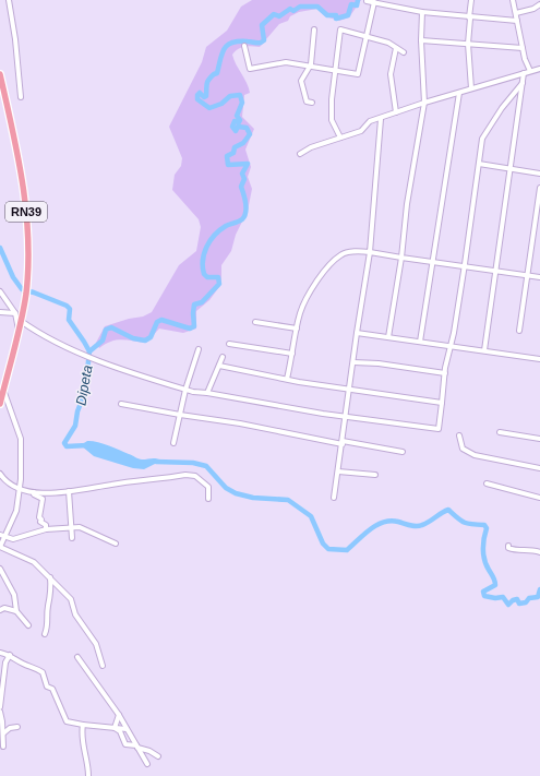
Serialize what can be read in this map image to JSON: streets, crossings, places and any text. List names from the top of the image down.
{
  "streets": {
    "highway": ["RN39"]
  },
  "water": ["Dipeta"]
}
